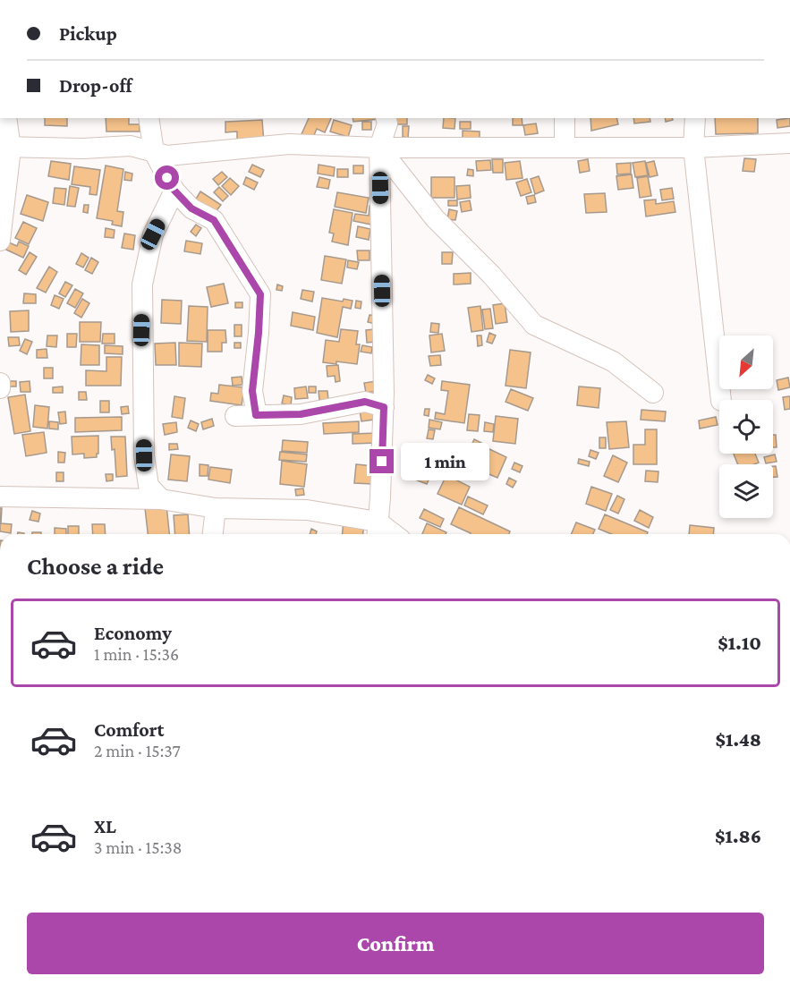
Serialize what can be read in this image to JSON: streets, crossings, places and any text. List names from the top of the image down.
{
  "north": "bottom left",
  "page": {
    "banner": ["Pickup", "Drop-off"],
    "bubble": "1 min",
    "heading": "Choose a ride",
    "list": [
      {
        "name": "Economy",
        "note": "1 min · 15:36",
        "value": "$1.10"
      },
      {
        "name": "Comfort",
        "note": "2 min · 15:37",
        "value": "$1.48"
      },
      {
        "name": "XL",
        "note": "3 min · 15:38",
        "value": "$1.86"
      }
    ],
    "buttons": "Confirm"
  }
}
